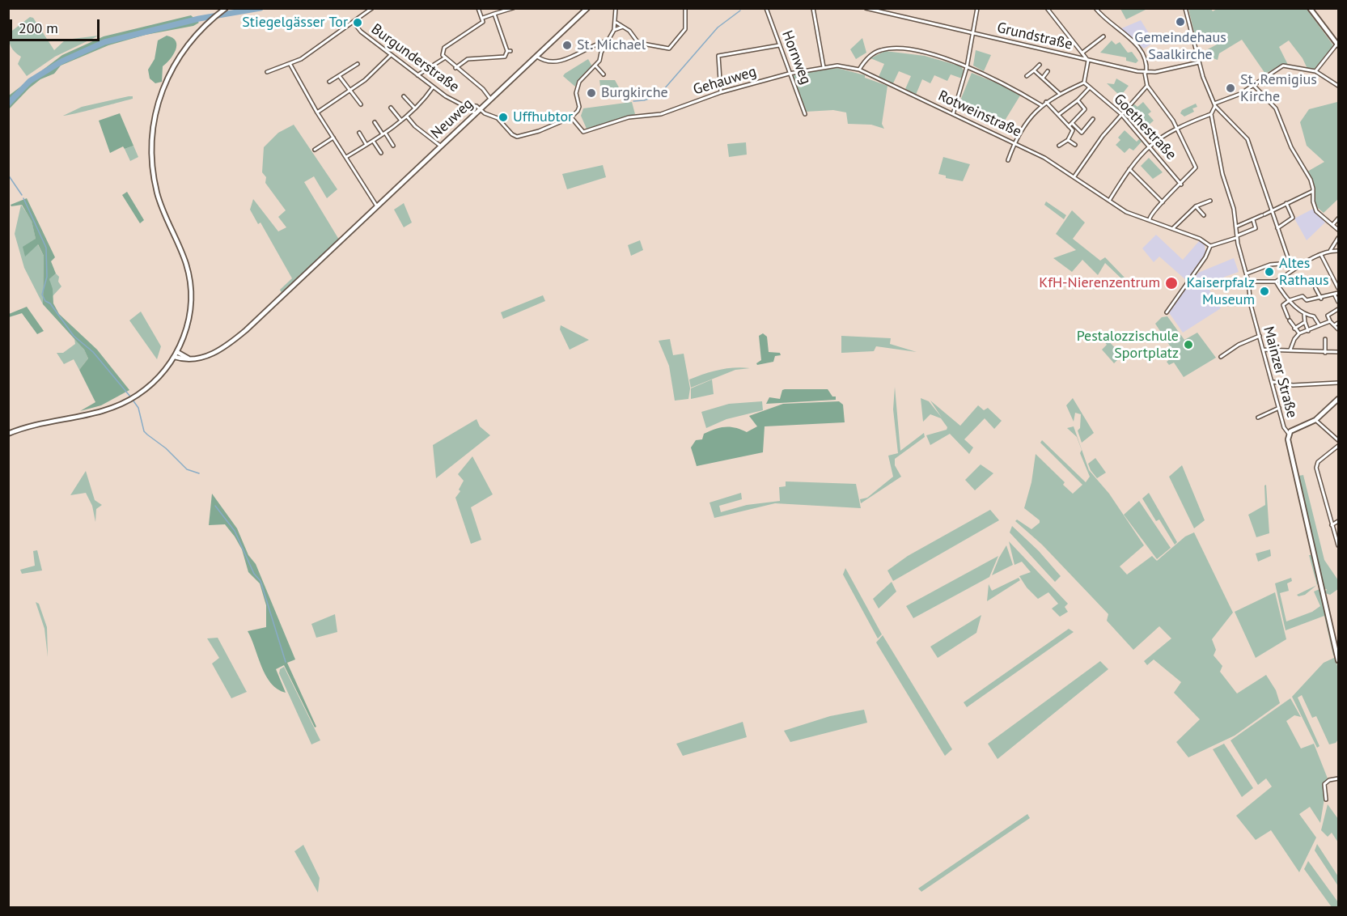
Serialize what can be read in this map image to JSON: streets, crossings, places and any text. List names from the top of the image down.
{
  "streets": {
    "main road": ["Neuweg", "Mainzer Straße"],
    "street": [
      "Grundstraße",
      "Hornweg",
      "Burgunderstraße",
      "Gehauweg",
      "Rotweinstraße",
      "Goethestraße"
    ]
  },
  "crossings": [
    ["Hornweg", "Gehauweg"],
    ["Hornweg", "Rotweinstraße"],
    ["Burgunderstraße", "Gehauweg"],
    ["Burgunderstraße", "Neuweg"],
    ["Gehauweg", "Rotweinstraße"]
  ],
  "places": [
    "Gemeindehaus Saalkirche",
    "Stiegelgässer Tor",
    "St. Michael",
    "St. Remigius Kirche",
    "Burgkirche",
    "Uffhubtor",
    "Altes Rathaus",
    "KfH-Nierenzentrum",
    "Kaiserpfalz Museum",
    "Pestalozzischule Sportplatz"
  ],
  "scale_bar": "200 m"
}
